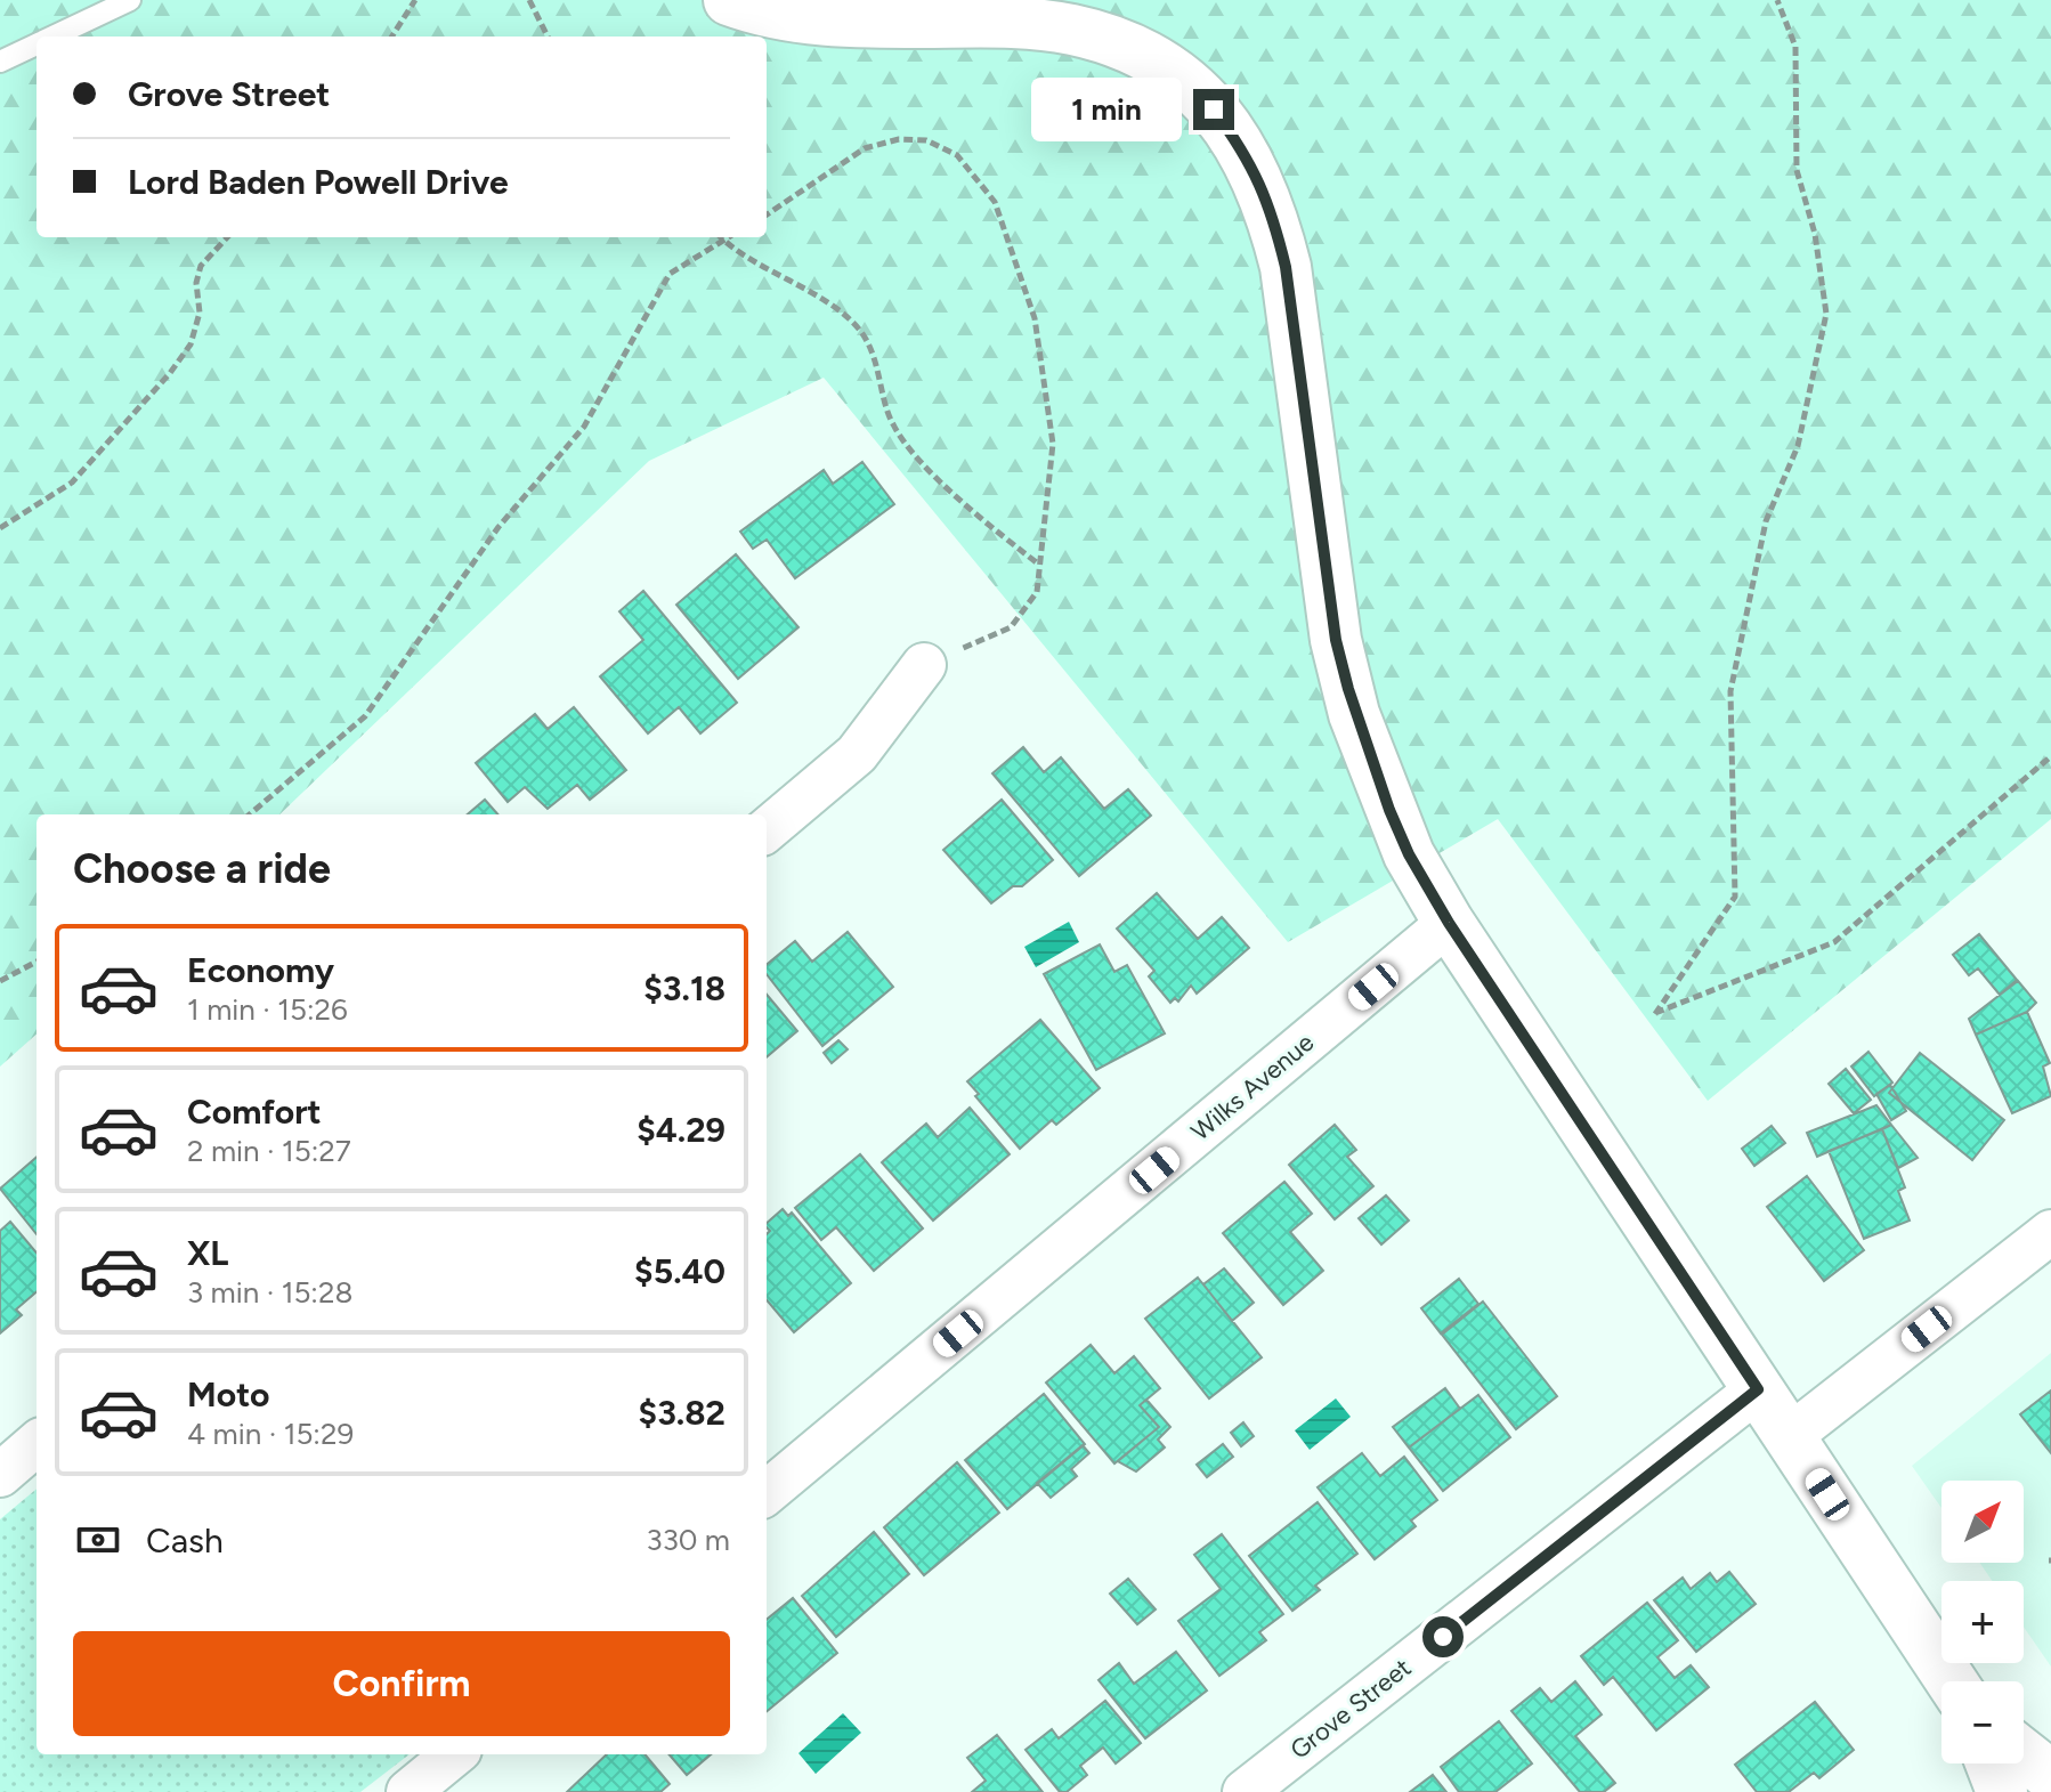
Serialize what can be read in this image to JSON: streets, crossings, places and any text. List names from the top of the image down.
{
  "streets": {
    "street": ["Wilks Avenue", "Grove Street"]
  },
  "north": "top right",
  "page": {
    "banner": ["Grove Street", "Lord Baden Powell Drive"],
    "bubble": "1 min",
    "heading": "Choose a ride",
    "list": [
      {
        "name": "Economy",
        "note": "1 min · 15:26",
        "value": "$3.18"
      },
      {
        "name": "Comfort",
        "note": "2 min · 15:27",
        "value": "$4.29"
      },
      {
        "name": "XL",
        "note": "3 min · 15:28",
        "value": "$5.40"
      },
      {
        "name": "Moto",
        "note": "4 min · 15:29",
        "value": "$3.82"
      }
    ],
    "map_buttons": ["+", "−"],
    "pay": ["Cash", "330 m"],
    "buttons": "Confirm"
  }
}
